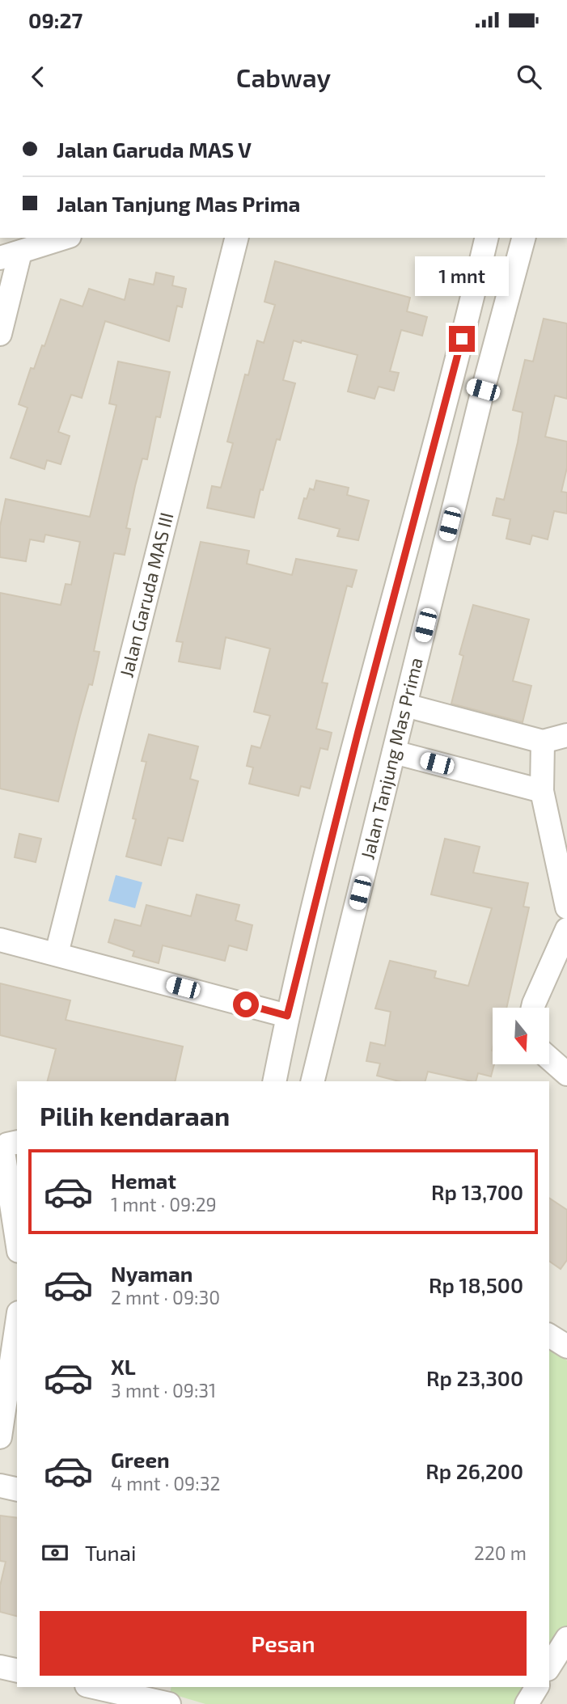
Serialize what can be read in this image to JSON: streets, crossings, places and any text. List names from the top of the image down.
{
  "streets": {
    "street": ["Jalan Garuda MAS III", "Jalan Tanjung Mas Prima"]
  },
  "north": "bottom",
  "page": {
    "status": "09:27",
    "header": "Cabway",
    "banner": ["Jalan Garuda MAS V", "Jalan Tanjung Mas Prima"],
    "bubble": "1 mnt",
    "heading": "Pilih kendaraan",
    "list": [
      {
        "name": "Hemat",
        "note": "1 mnt · 09:29",
        "value": "Rp 13,700"
      },
      {
        "name": "Nyaman",
        "note": "2 mnt · 09:30",
        "value": "Rp 18,500"
      },
      {
        "name": "XL",
        "note": "3 mnt · 09:31",
        "value": "Rp 23,300"
      },
      {
        "name": "Green",
        "note": "4 mnt · 09:32",
        "value": "Rp 26,200"
      }
    ],
    "pay": ["Tunai", "220 m"],
    "buttons": "Pesan"
  }
}
